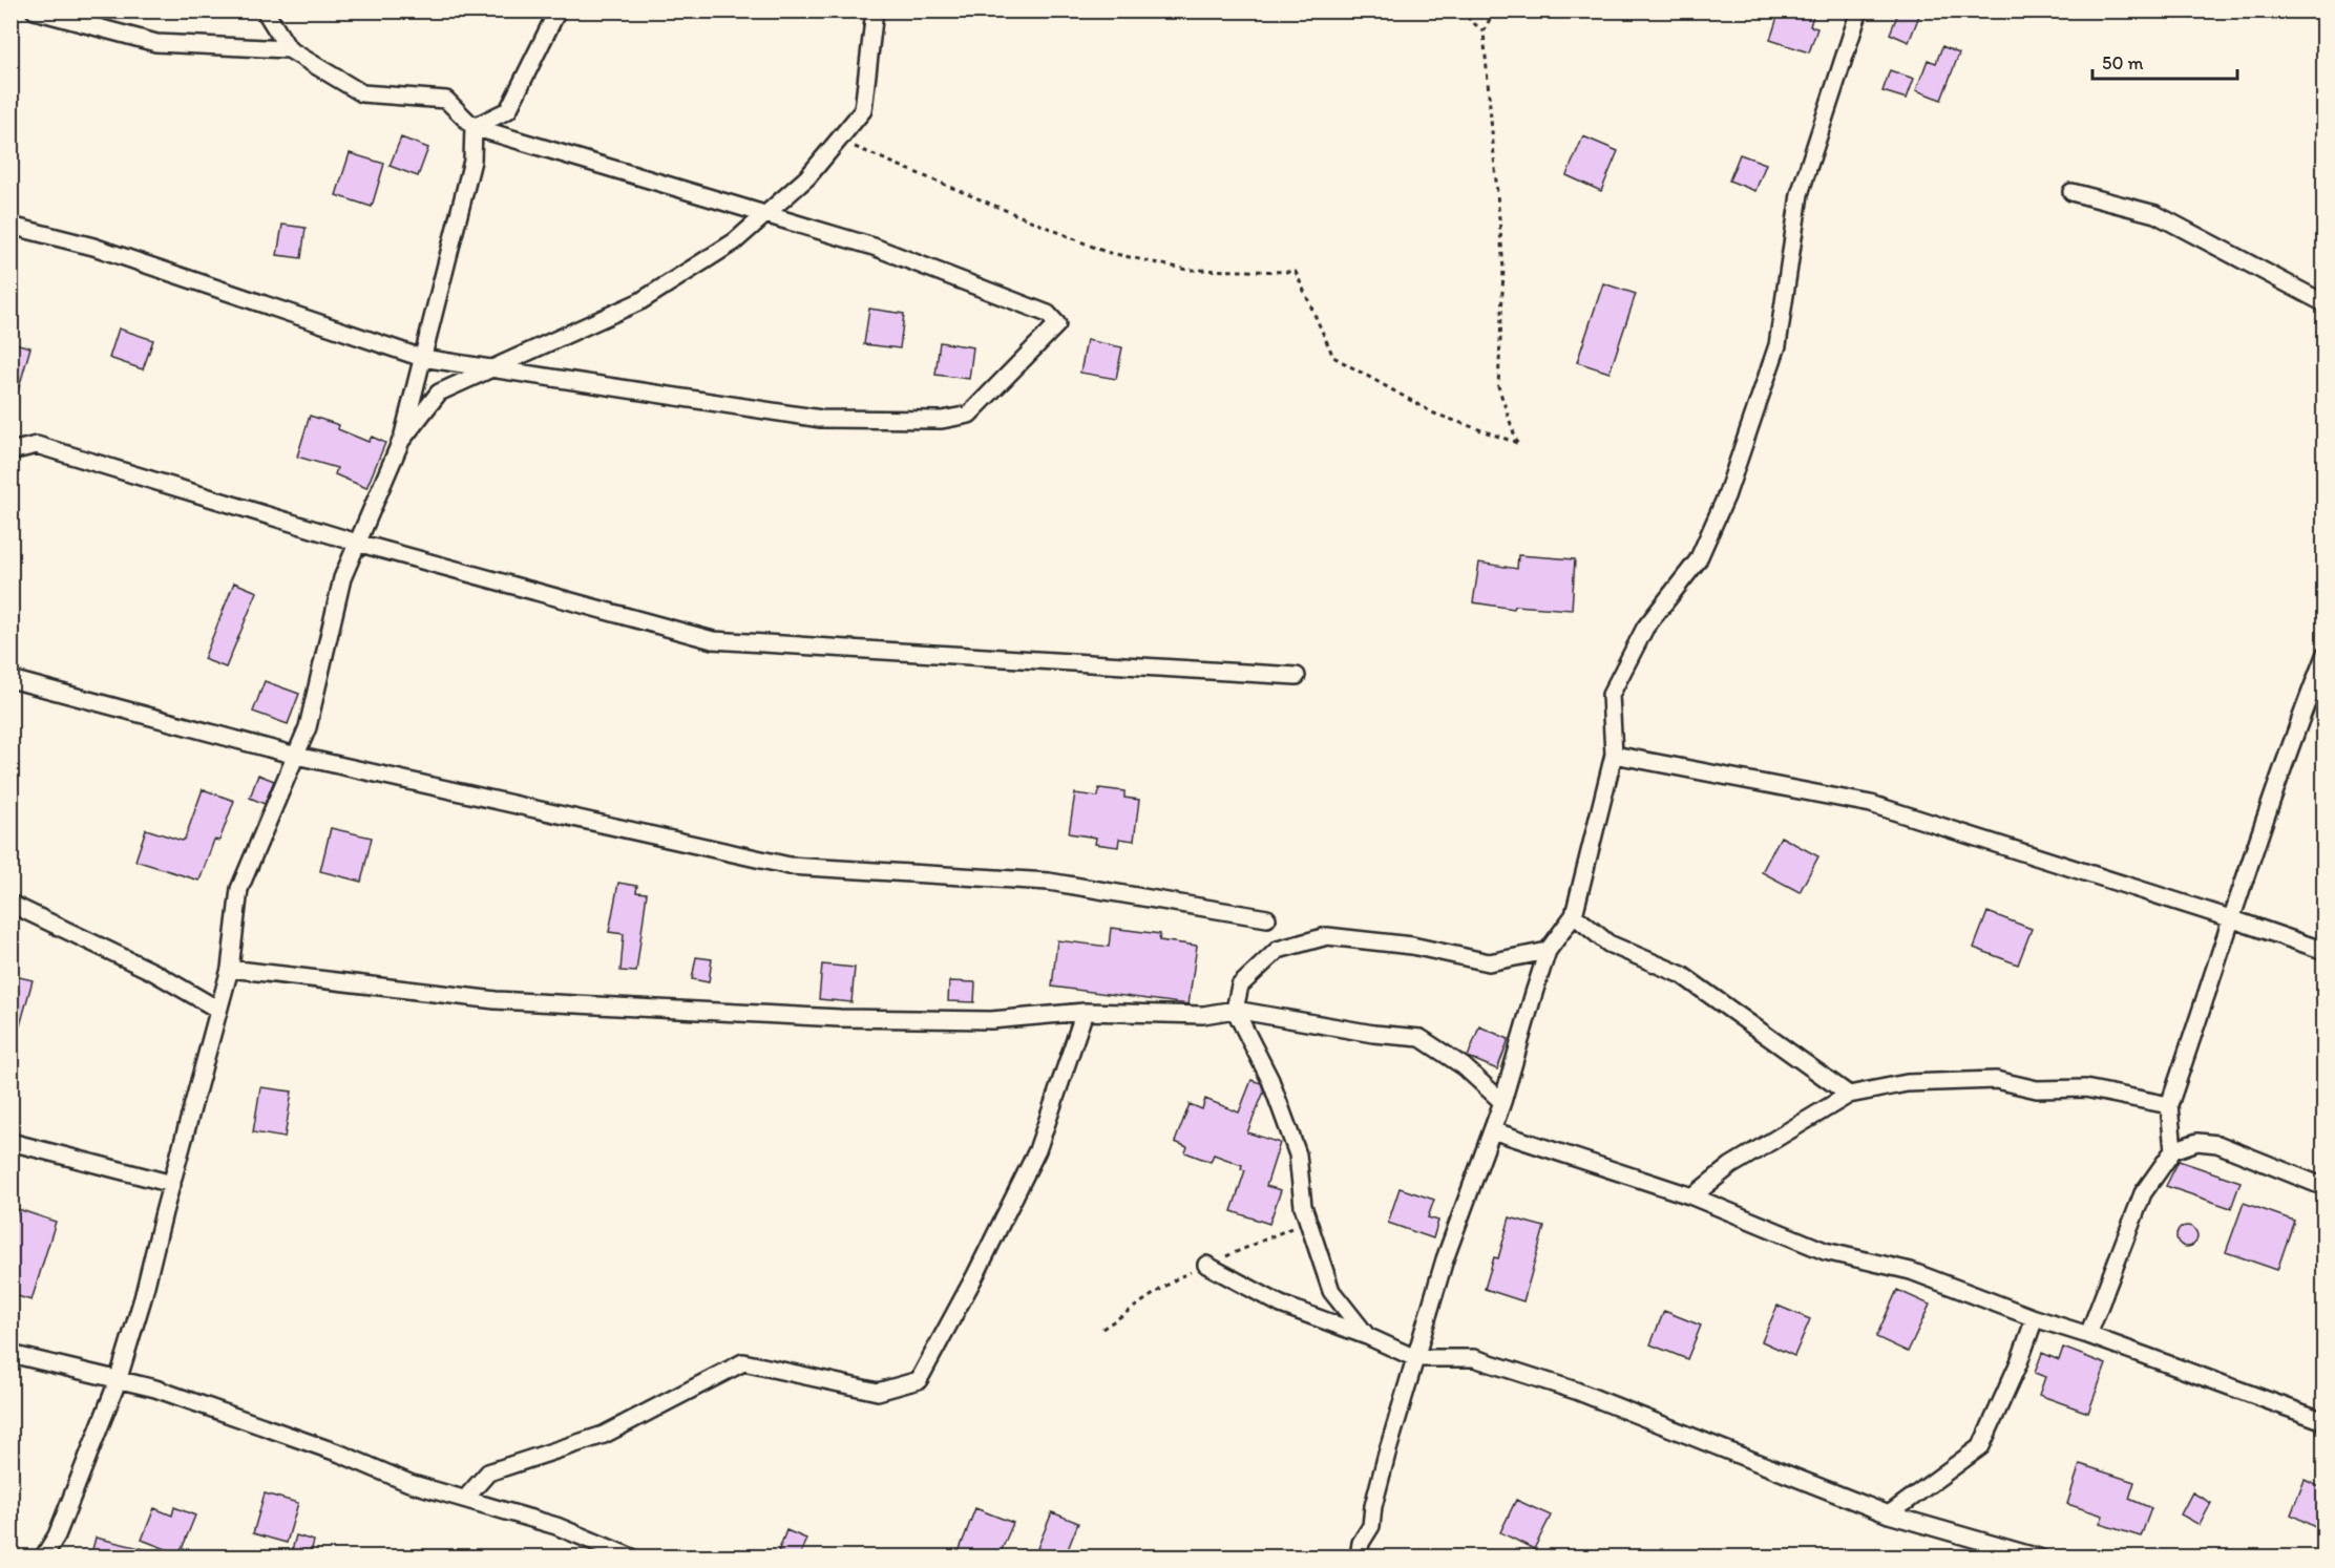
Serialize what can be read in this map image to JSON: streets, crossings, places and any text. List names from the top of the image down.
{
  "scale_bar": "50 m"
}
